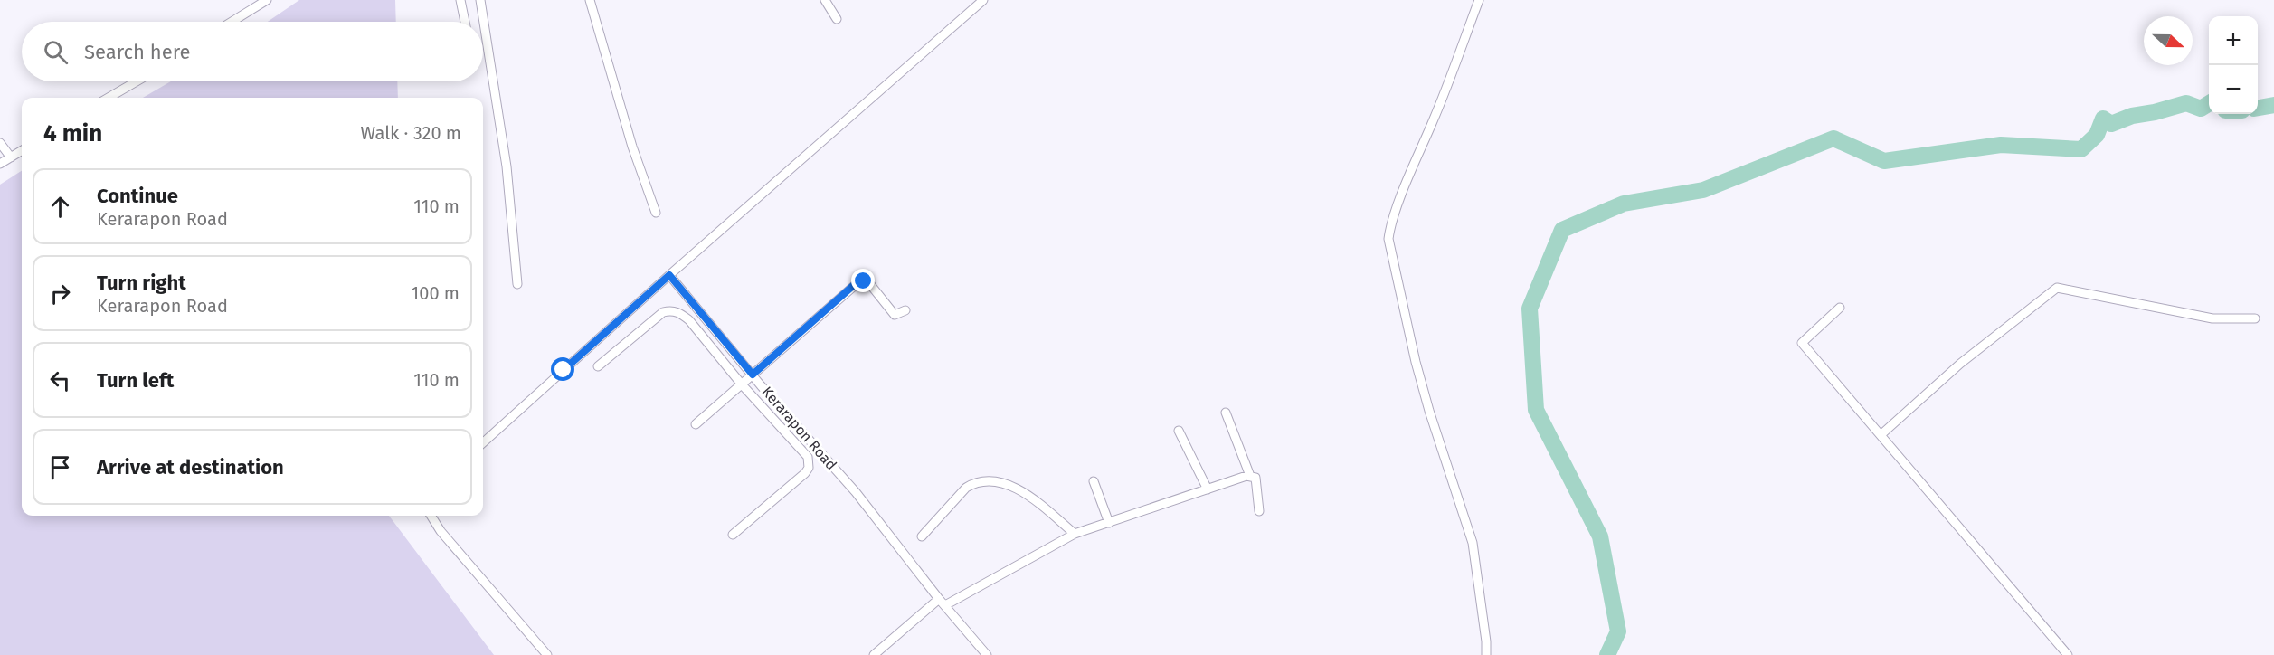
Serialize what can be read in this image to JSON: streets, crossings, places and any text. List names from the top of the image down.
{
  "streets": {
    "street": ["Kerarapon Road"]
  },
  "north": "right",
  "page": {
    "map_buttons": ["+", "−"],
    "search": "Search here",
    "heading": ["4 min", "Walk · 320 m"],
    "list": [
      ["Continue", "Kerarapon Road", "110 m"],
      ["Turn right", "Kerarapon Road", "100 m"],
      ["Turn left", "110 m"],
      "Arrive at destination"
    ]
  }
}
